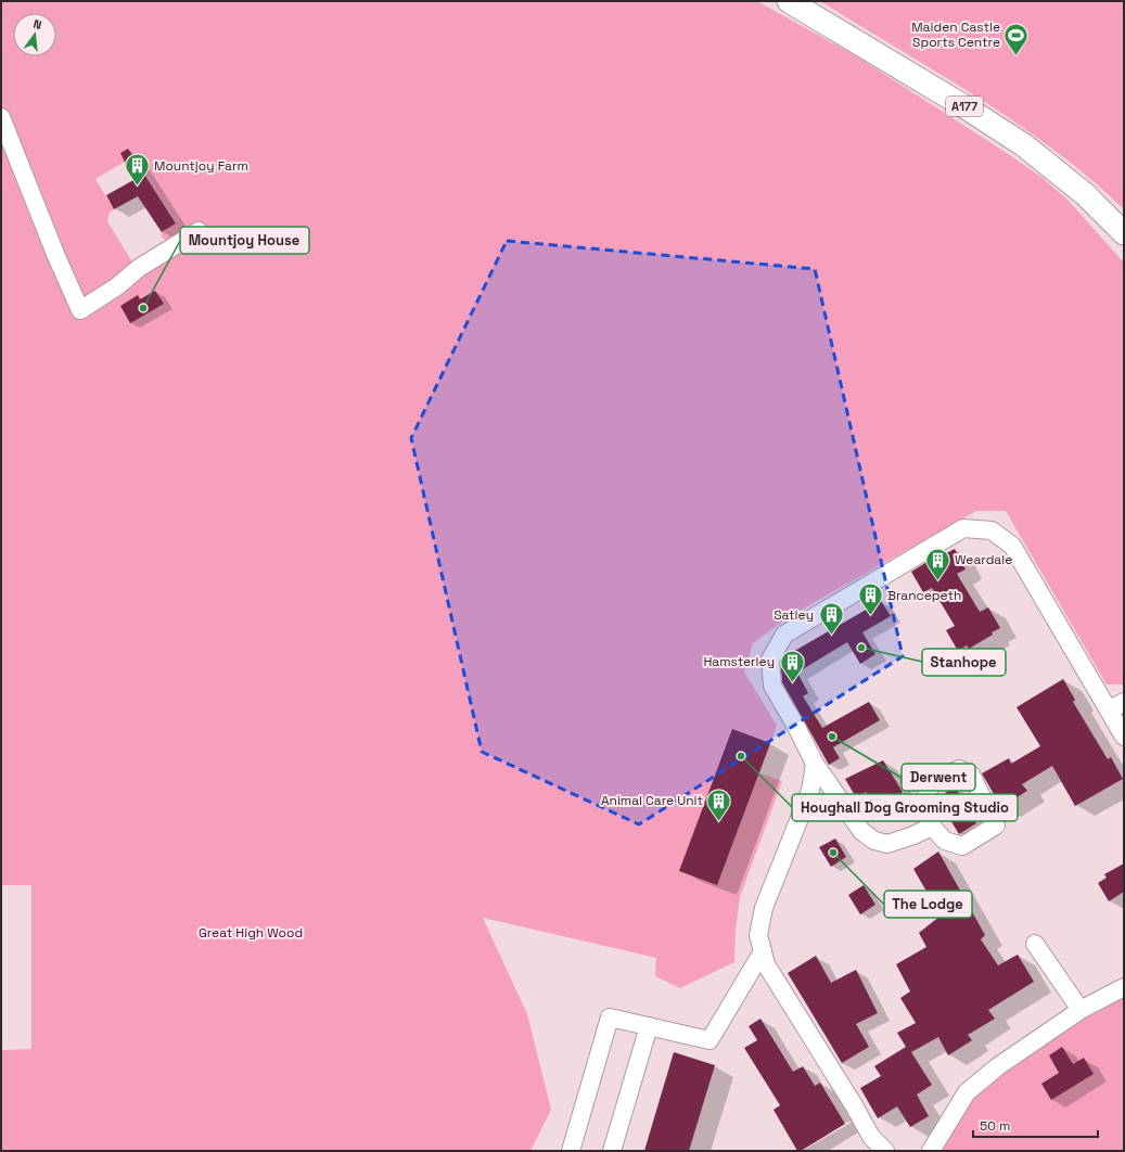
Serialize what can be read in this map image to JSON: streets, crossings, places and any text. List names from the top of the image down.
{
  "streets": {
    "main road": ["A177"]
  },
  "parks": ["Great High Wood"],
  "places": {
    "sports": ["Maiden Castle Sports Centre"],
    "building": [
      "Mountjoy Farm",
      "Weardale",
      "Brancepeth",
      "Satley",
      "Hamsterley",
      "Animal Care Unit"
    ],
    "other": [
      "Mountjoy House",
      "Stanhope",
      "Derwent",
      "Houghall Dog Grooming Studio",
      "The Lodge"
    ]
  },
  "scale_bar": "50 m",
  "north": "top"
}
